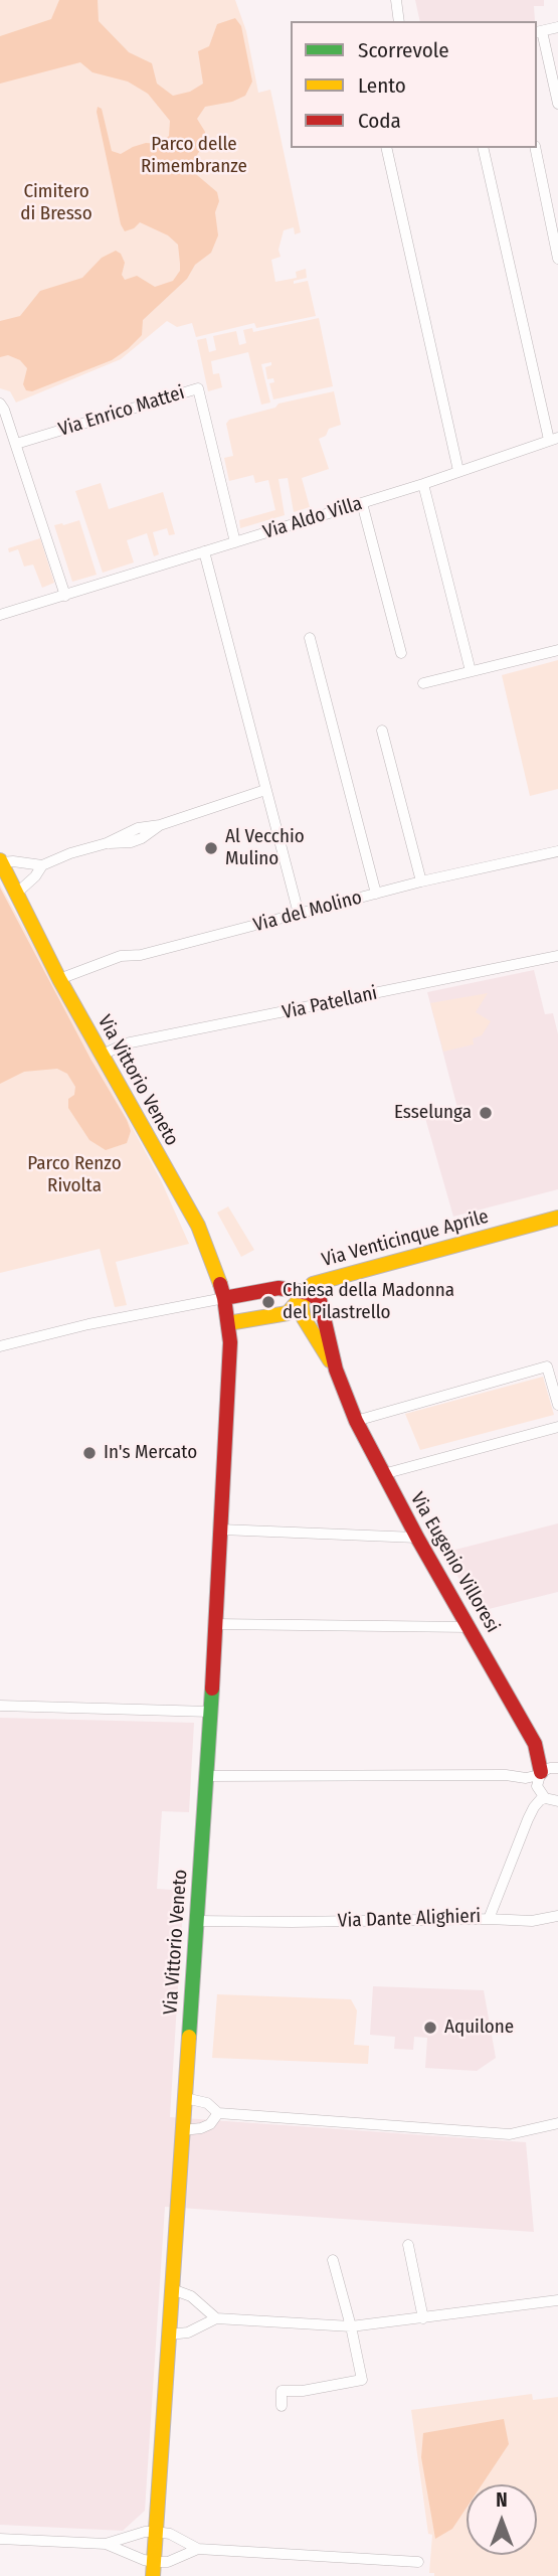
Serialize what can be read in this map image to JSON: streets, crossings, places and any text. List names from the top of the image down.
{
  "streets": {
    "main road": ["Via Vittorio Veneto", "Via Venticinque Aprile", "Via Eugenio Villoresi"],
    "street": [
      "Via Enrico Mattei",
      "Via Aldo Villa",
      "Via del Molino",
      "Via Patellani",
      "Via Dante Alighieri"
    ]
  },
  "crossings": [
    ["Via Enrico Mattei", "Via Aldo Villa"],
    ["Via del Molino", "Via Vittorio Veneto"],
    ["Via Patellani", "Via Vittorio Veneto"],
    ["Via Vittorio Veneto", "Via Venticinque Aprile"],
    ["Via Vittorio Veneto", "Via Dante Alighieri"],
    ["Via Venticinque Aprile", "Via Eugenio Villoresi"]
  ],
  "parks": ["Parco delle Rimembranze", "Cimitero di Bresso", "Parco Renzo Rivolta"],
  "places": [
    "Al Vecchio Mulino",
    "Esselunga",
    "Chiesa della Madonna del Pilastrello",
    "In's Mercato",
    "Aquilone"
  ],
  "legend": ["Scorrevole", "Lento", "Coda"],
  "north": "top"
}
